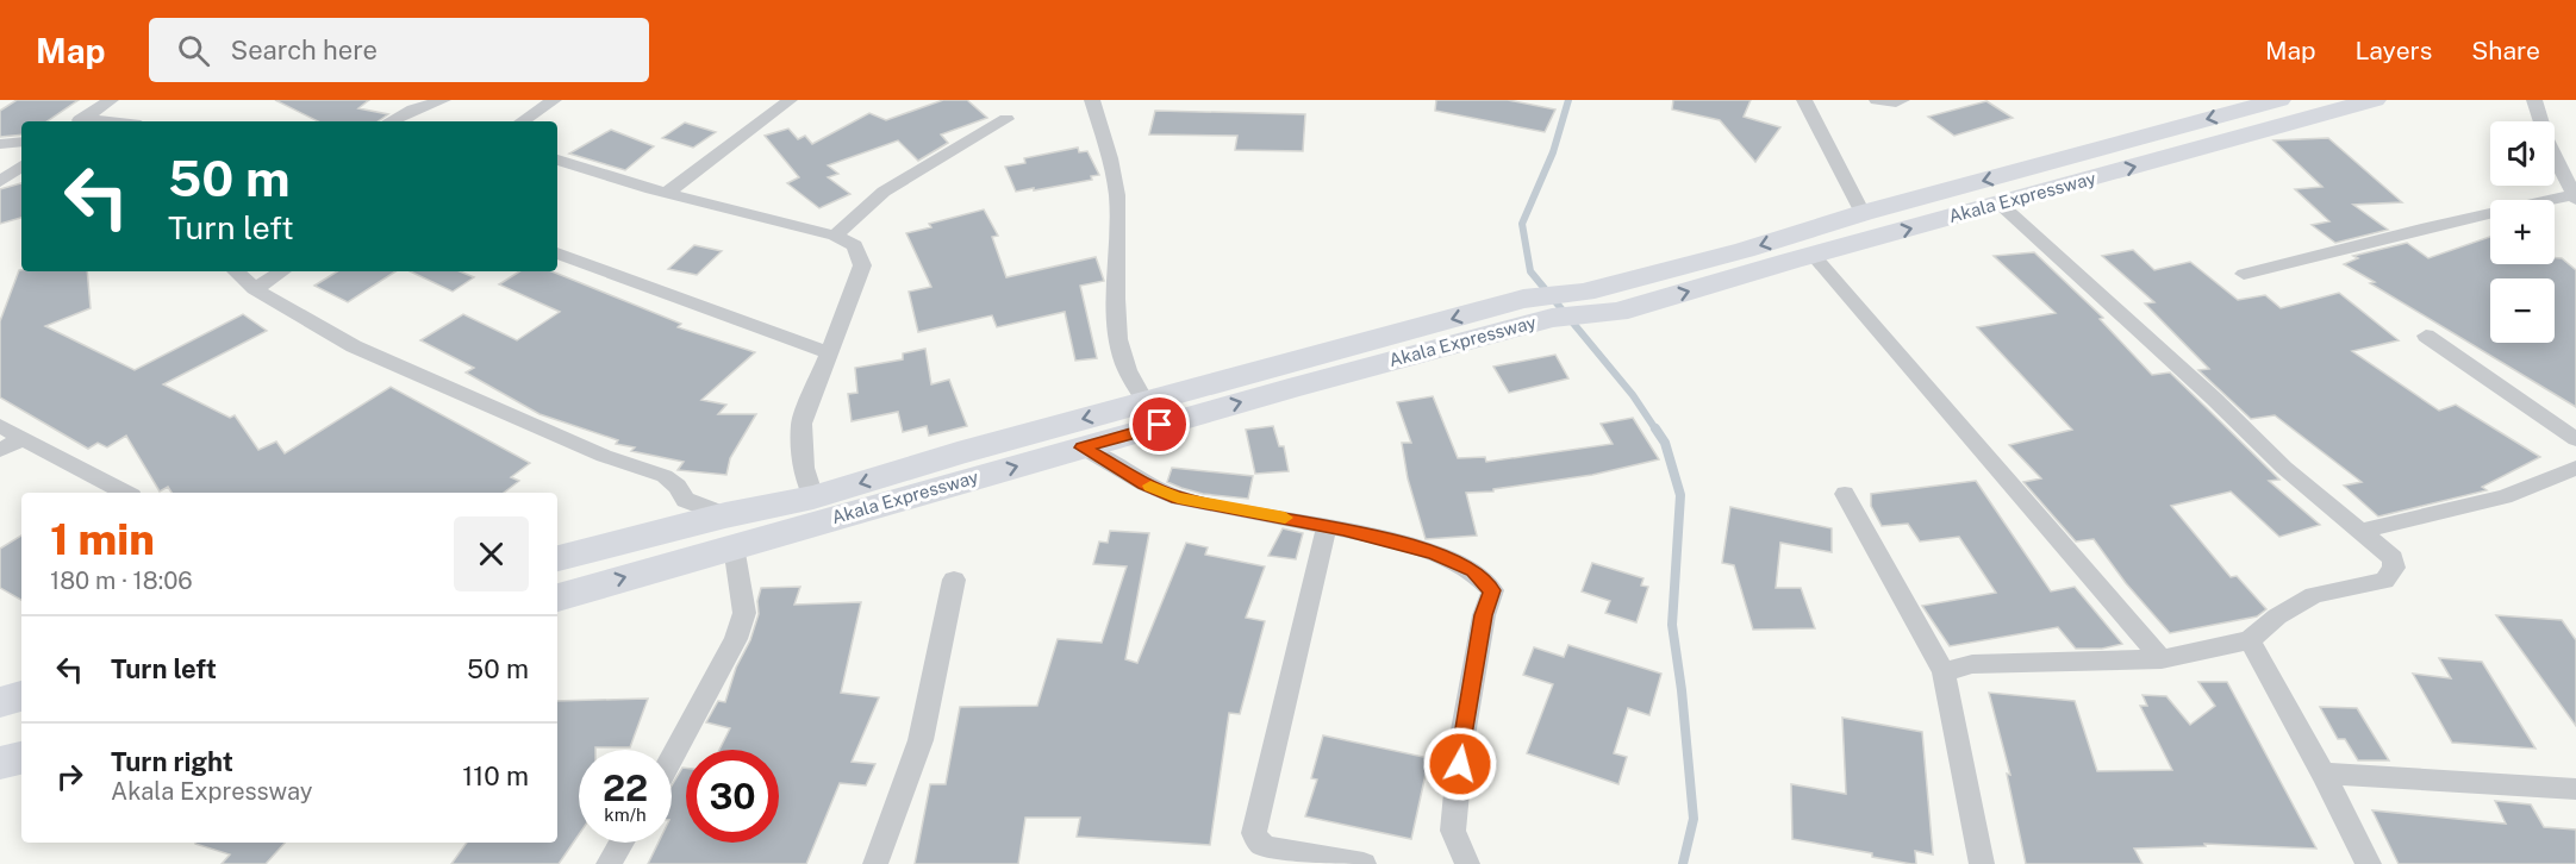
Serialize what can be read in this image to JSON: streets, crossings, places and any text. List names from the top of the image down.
{
  "streets": {
    "main road": ["Akala Expressway"]
  },
  "page": {
    "header": "Map",
    "search": "Search here",
    "nav": ["Map", "Layers", "Share"],
    "map_buttons": ["+", "−"],
    "turn": ["50 m", "Turn left"],
    "heading": ["1 min", "180 m · 18:06"],
    "list": [
      {
        "name": "Turn left",
        "value": "50 m"
      },
      {
        "name": "Turn right",
        "note": "Akala Expressway",
        "value": "110 m"
      }
    ],
    "speed": "22 km/h",
    "limit": "30"
  }
}
